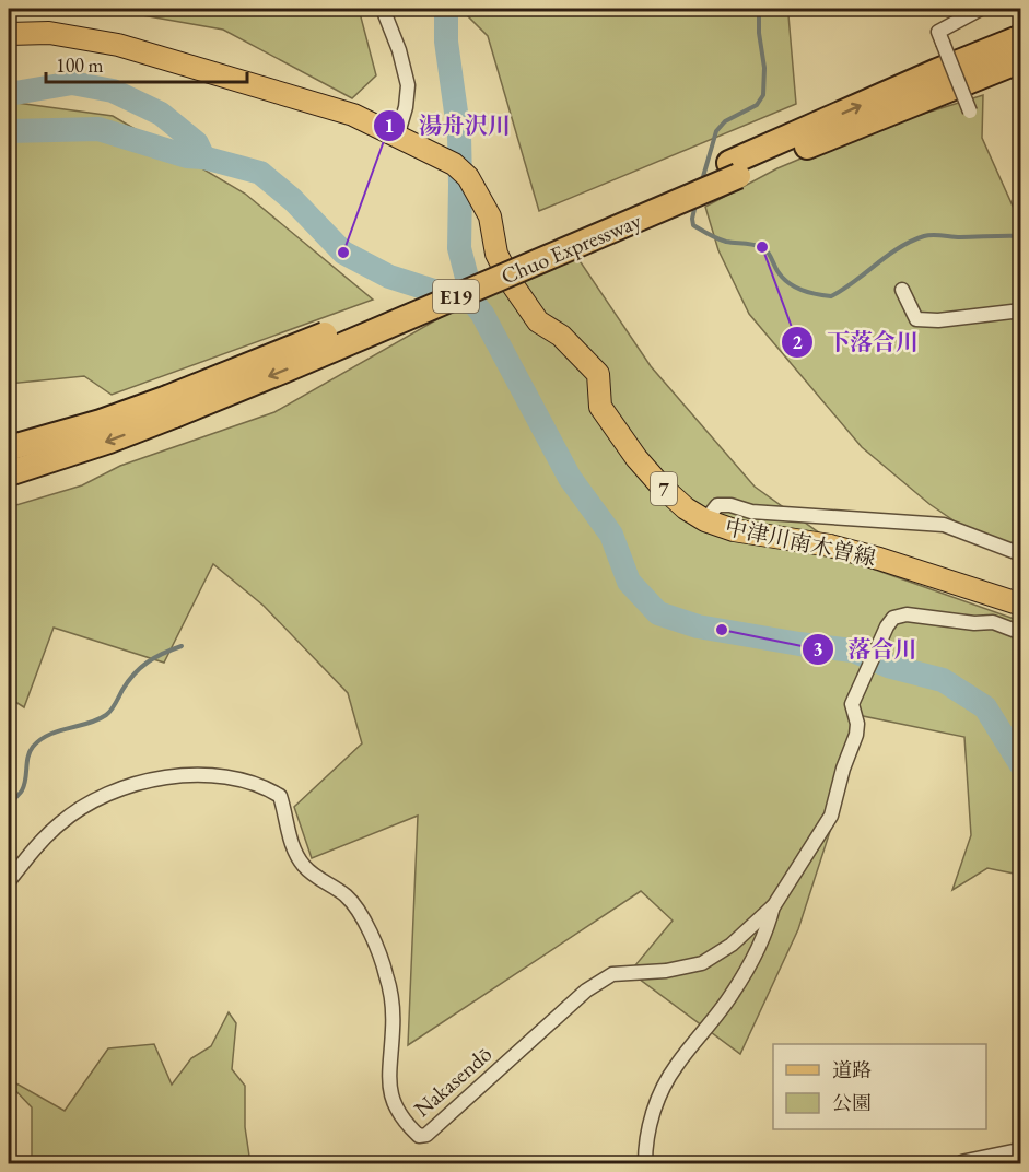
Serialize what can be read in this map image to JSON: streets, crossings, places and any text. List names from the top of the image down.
{
  "streets": {
    "highway": ["Chuo Expressway", "E19"],
    "main road": ["7", "中津川南木曽線"],
    "street": ["Nakasendō"]
  },
  "places": ["下落合川", "湯舟沢川", "落合川"],
  "legend": ["道路", "公園"],
  "scale_bar": "100 m"
}
